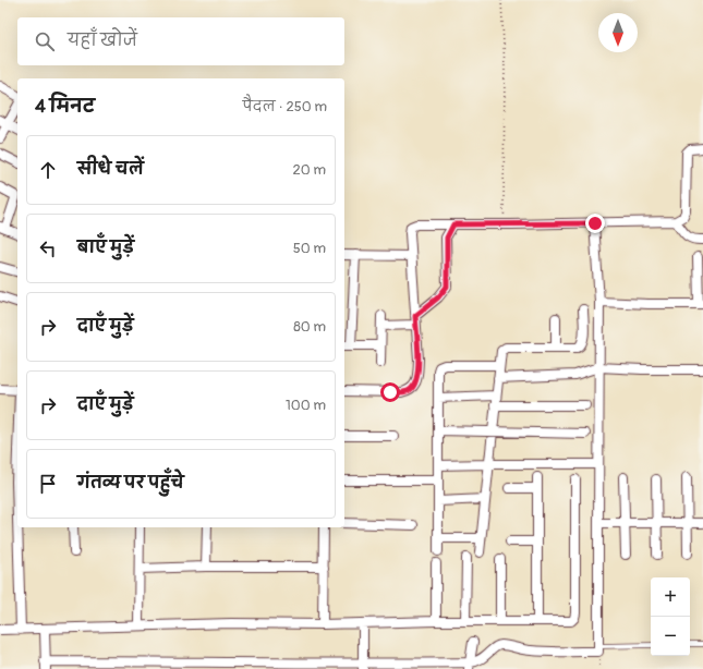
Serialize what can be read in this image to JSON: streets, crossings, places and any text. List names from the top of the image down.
{
  "north": "bottom",
  "page": {
    "search": "यहाँ खोजें",
    "heading": ["4 मिनट", "पैदल · 250 m"],
    "list": [
      ["सीधे चलें", "20 m"],
      ["बाएँ मुड़ें", "50 m"],
      ["दाएँ मुड़ें", "80 m"],
      ["दाएँ मुड़ें", "100 m"],
      "गंतव्य पर पहुँचे"
    ],
    "map_buttons": ["+", "−"]
  }
}
